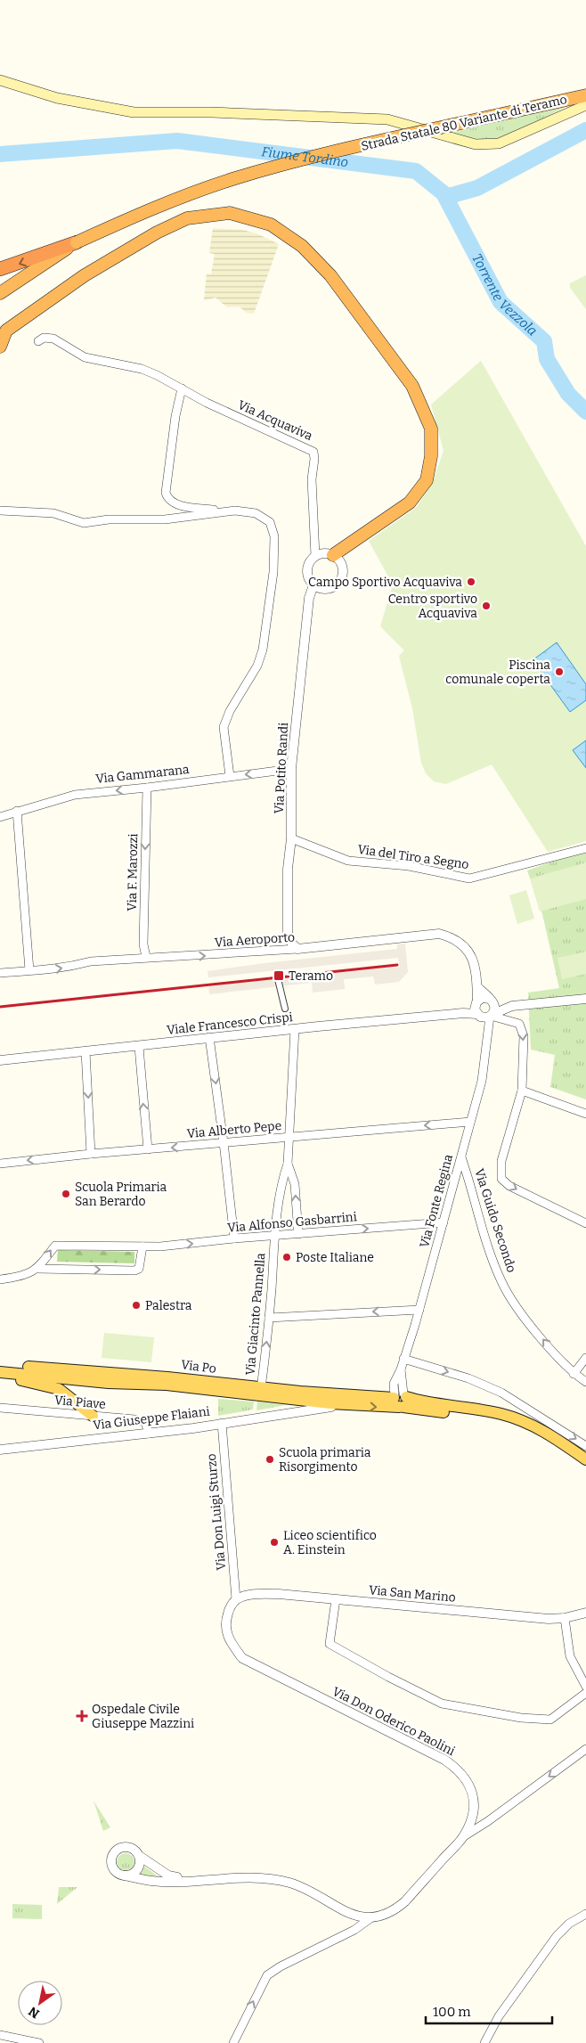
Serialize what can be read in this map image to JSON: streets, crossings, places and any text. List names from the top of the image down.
{
  "streets": {
    "highway": ["Strada Statale 80 Variante di Teramo"],
    "main road": ["Via Po", "Via Giuseppe Flaiani"],
    "street": [
      "Via Acquaviva",
      "Via Potito Randi",
      "Via Gammarana",
      "Via del Tiro a Segno",
      "Via F. Marozzi",
      "Via Aeroporto",
      "Viale Francesco Crispi",
      "Via Alberto Pepe",
      "Via Fonte Regina",
      "Via Guido Secondo",
      "Via Alfonso Gasbarrini",
      "Via Giacinto Pannella",
      "Via Piave",
      "Via Don Luigi Sturzo",
      "Via San Marino",
      "Via Don Oderico Paolini"
    ]
  },
  "crossings": [
    ["Via Acquaviva", "Via Potito Randi"],
    ["Via Potito Randi", "Via Gammarana"],
    ["Via Potito Randi", "Via del Tiro a Segno"],
    ["Via Potito Randi", "Via Aeroporto"],
    ["Via Gammarana", "Via F. Marozzi"],
    ["Via F. Marozzi", "Via Aeroporto"],
    ["Via Aeroporto", "Viale Francesco Crispi"],
    ["Via Aeroporto", "Via Fonte Regina"],
    ["Viale Francesco Crispi", "Via Fonte Regina"],
    ["Viale Francesco Crispi", "Via Giacinto Pannella"],
    ["Via Alberto Pepe", "Via Fonte Regina"],
    ["Via Alberto Pepe", "Via Giacinto Pannella"],
    ["Via Fonte Regina", "Via Guido Secondo"],
    ["Via Fonte Regina", "Via Alfonso Gasbarrini"],
    ["Via Fonte Regina", "Via Giuseppe Flaiani"],
    ["Via Alfonso Gasbarrini", "Via Giacinto Pannella"],
    ["Via Giacinto Pannella", "Via Po"],
    ["Via Po", "Via Giuseppe Flaiani"],
    ["Via Piave", "Via Giuseppe Flaiani"],
    ["Via Giuseppe Flaiani", "Via Don Luigi Sturzo"],
    ["Via Don Luigi Sturzo", "Via San Marino"],
    ["Via Don Luigi Sturzo", "Via Don Oderico Paolini"],
    ["Via San Marino", "Via Don Oderico Paolini"]
  ],
  "one_way": [
    "Via Gammarana",
    "Via F. Marozzi",
    "Via Aeroporto",
    "Via Alberto Pepe",
    "Via Guido Secondo",
    "Via Alfonso Gasbarrini"
  ],
  "water": ["Fiume Tordino", "Torrente Vezzola"],
  "places": {
    "other": [
      "Campo Sportivo Acquaviva",
      "Centro sportivo Acquaviva",
      "Piscina comunale coperta",
      "Scuola Primaria San Berardo",
      "Poste Italiane",
      "Palestra",
      "Scuola primaria Risorgimento",
      "Liceo scientifico A. Einstein"
    ],
    "transit": ["Teramo"],
    "health": ["Ospedale Civile Giuseppe Mazzini"]
  },
  "scale_bar": "100 m",
  "north": "bottom left"
}
